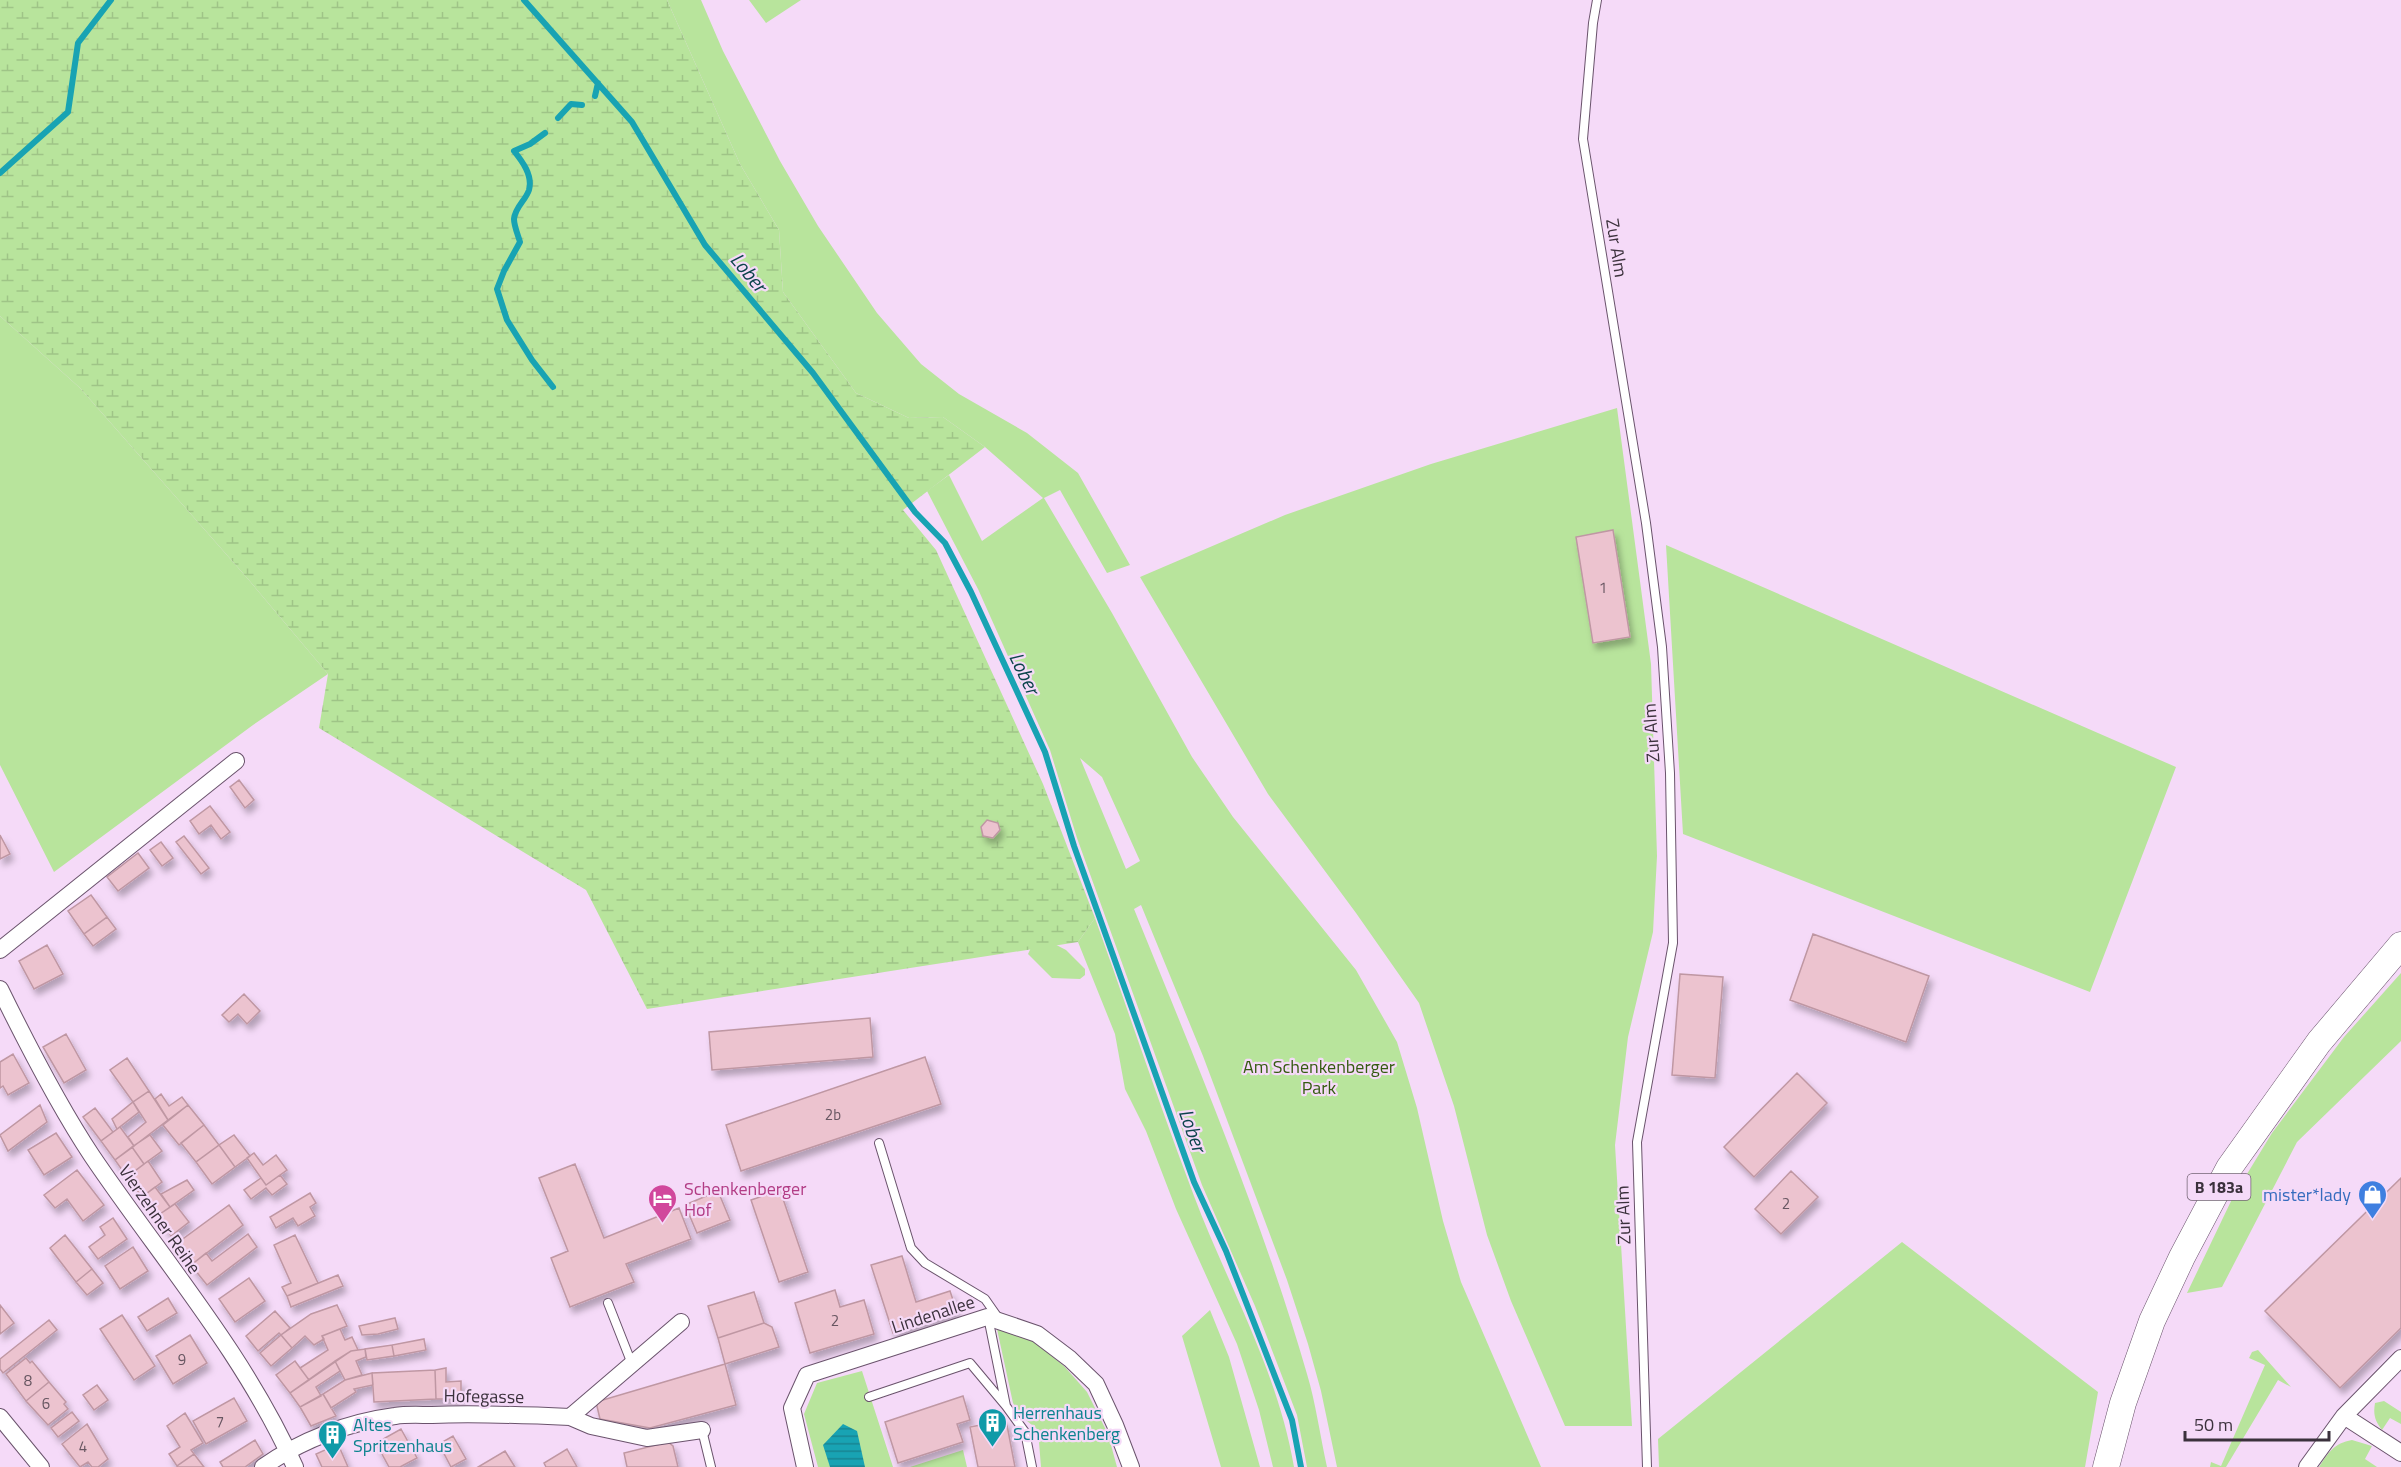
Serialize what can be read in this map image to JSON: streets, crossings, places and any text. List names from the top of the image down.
{
  "streets": {
    "main road": ["B 183a"],
    "street": ["Vierzehner Reihe", "Lindenallee", "Hofegasse"],
    "lane": ["Zur Alm"]
  },
  "crossings": [
    ["Vierzehner Reihe", "Hofegasse"]
  ],
  "water": ["Lober"],
  "parks": ["Am Schenkenberger Park"],
  "places": {
    "shop": ["mister*lady"],
    "hotel": ["Schenkenberger Hof"],
    "building": ["Herrenhaus Schenkenberg", "Altes Spritzenhaus"]
  },
  "house_numbers": [
    "1",
    "2b",
    "2",
    "2",
    "9",
    "8",
    "6",
    "7",
    "4"
  ],
  "scale_bar": "50 m"
}
